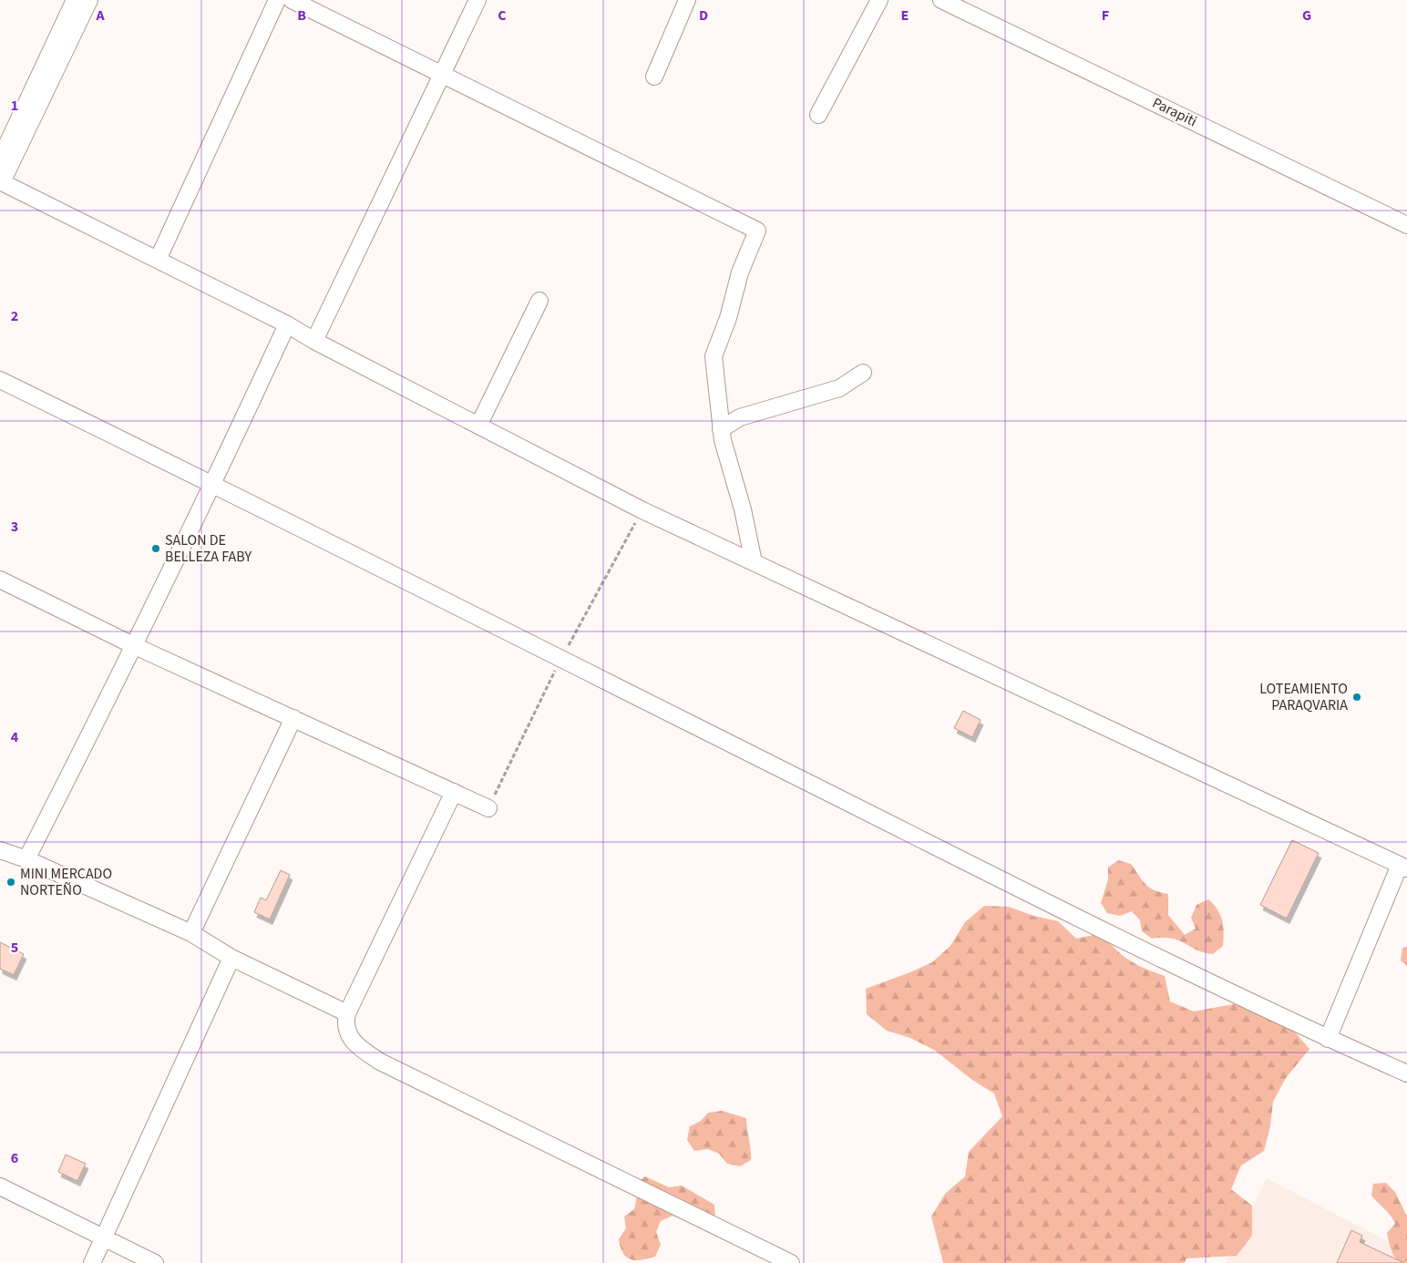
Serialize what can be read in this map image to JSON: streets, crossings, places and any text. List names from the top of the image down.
{
  "streets": {
    "street": ["Parapiti"]
  },
  "places": ["SALON DE BELLEZA FABY", "LOTEAMIENTO PARAQVARIA", "MINI MERCADO NORTEÑO"],
  "grid": {
    "columns": [
      "A",
      "B",
      "C",
      "D",
      "E",
      "F",
      "G"
    ],
    "rows": [
      "1",
      "2",
      "3",
      "4",
      "5",
      "6"
    ]
  }
}
